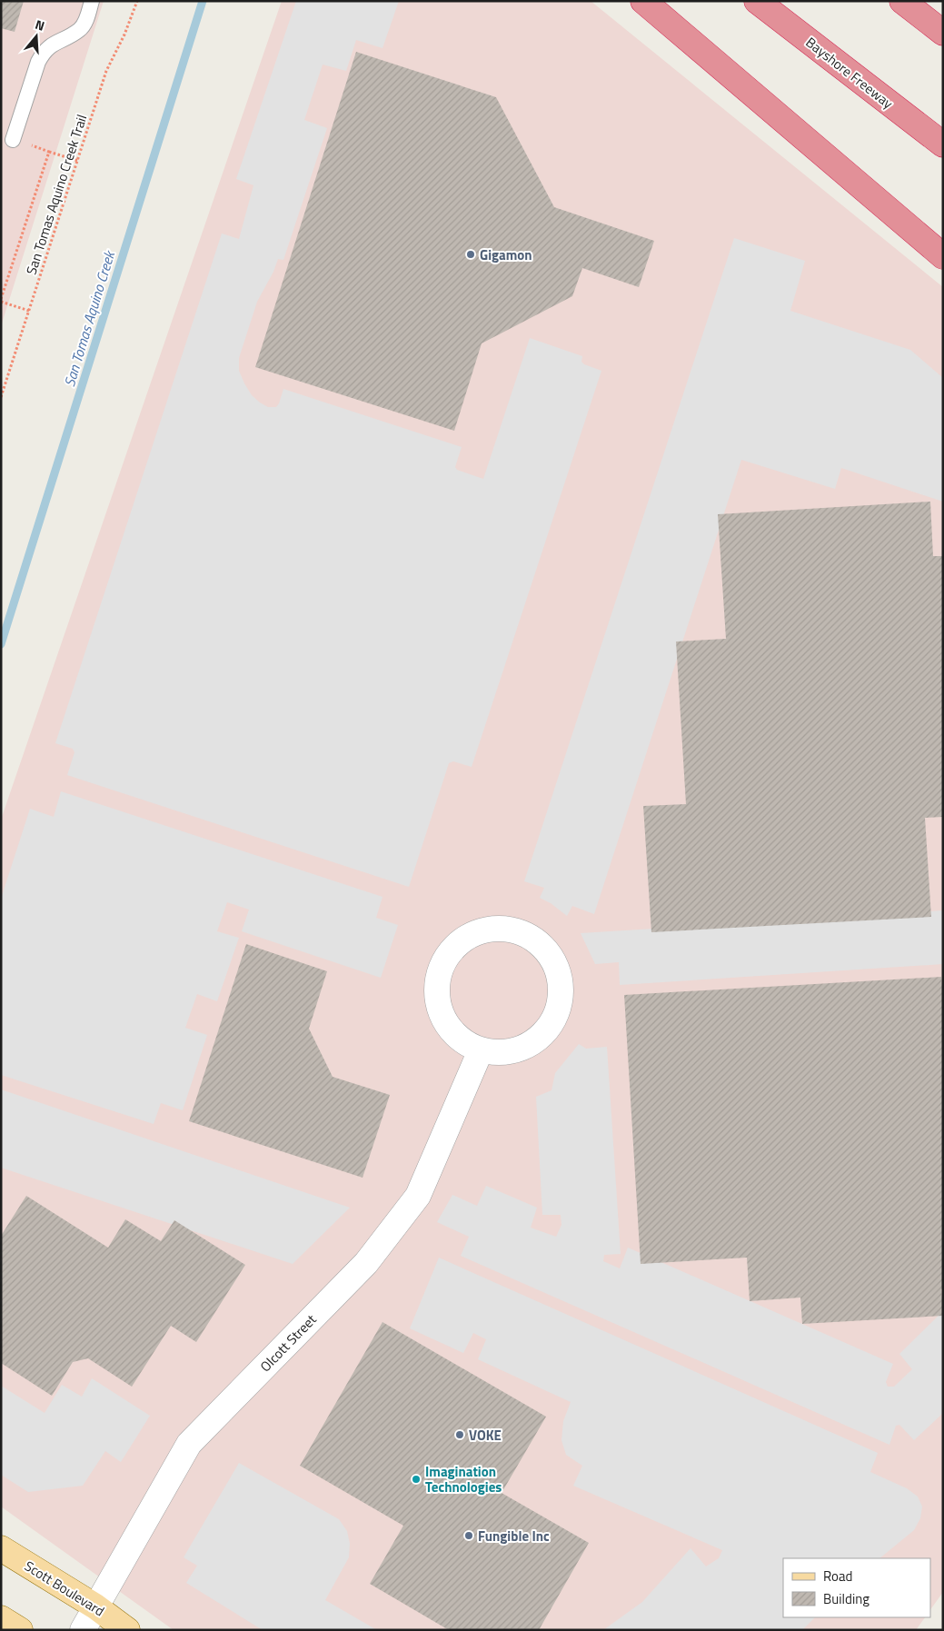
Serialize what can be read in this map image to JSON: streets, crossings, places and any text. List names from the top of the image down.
{
  "streets": {
    "highway": ["Bayshore Freeway"],
    "main road": ["Scott Boulevard"],
    "street": ["Olcott Street"],
    "path": ["San Tomas Aquino Creek Trail"]
  },
  "crossings": [
    ["Olcott Street", "Scott Boulevard"]
  ],
  "water": ["San Tomas Aquino Creek"],
  "places": [
    "Gigamon",
    "VOKE",
    "Imagination Technologies",
    "Fungible Inc"
  ],
  "legend": ["Road", "Building"],
  "north": "top"
}
